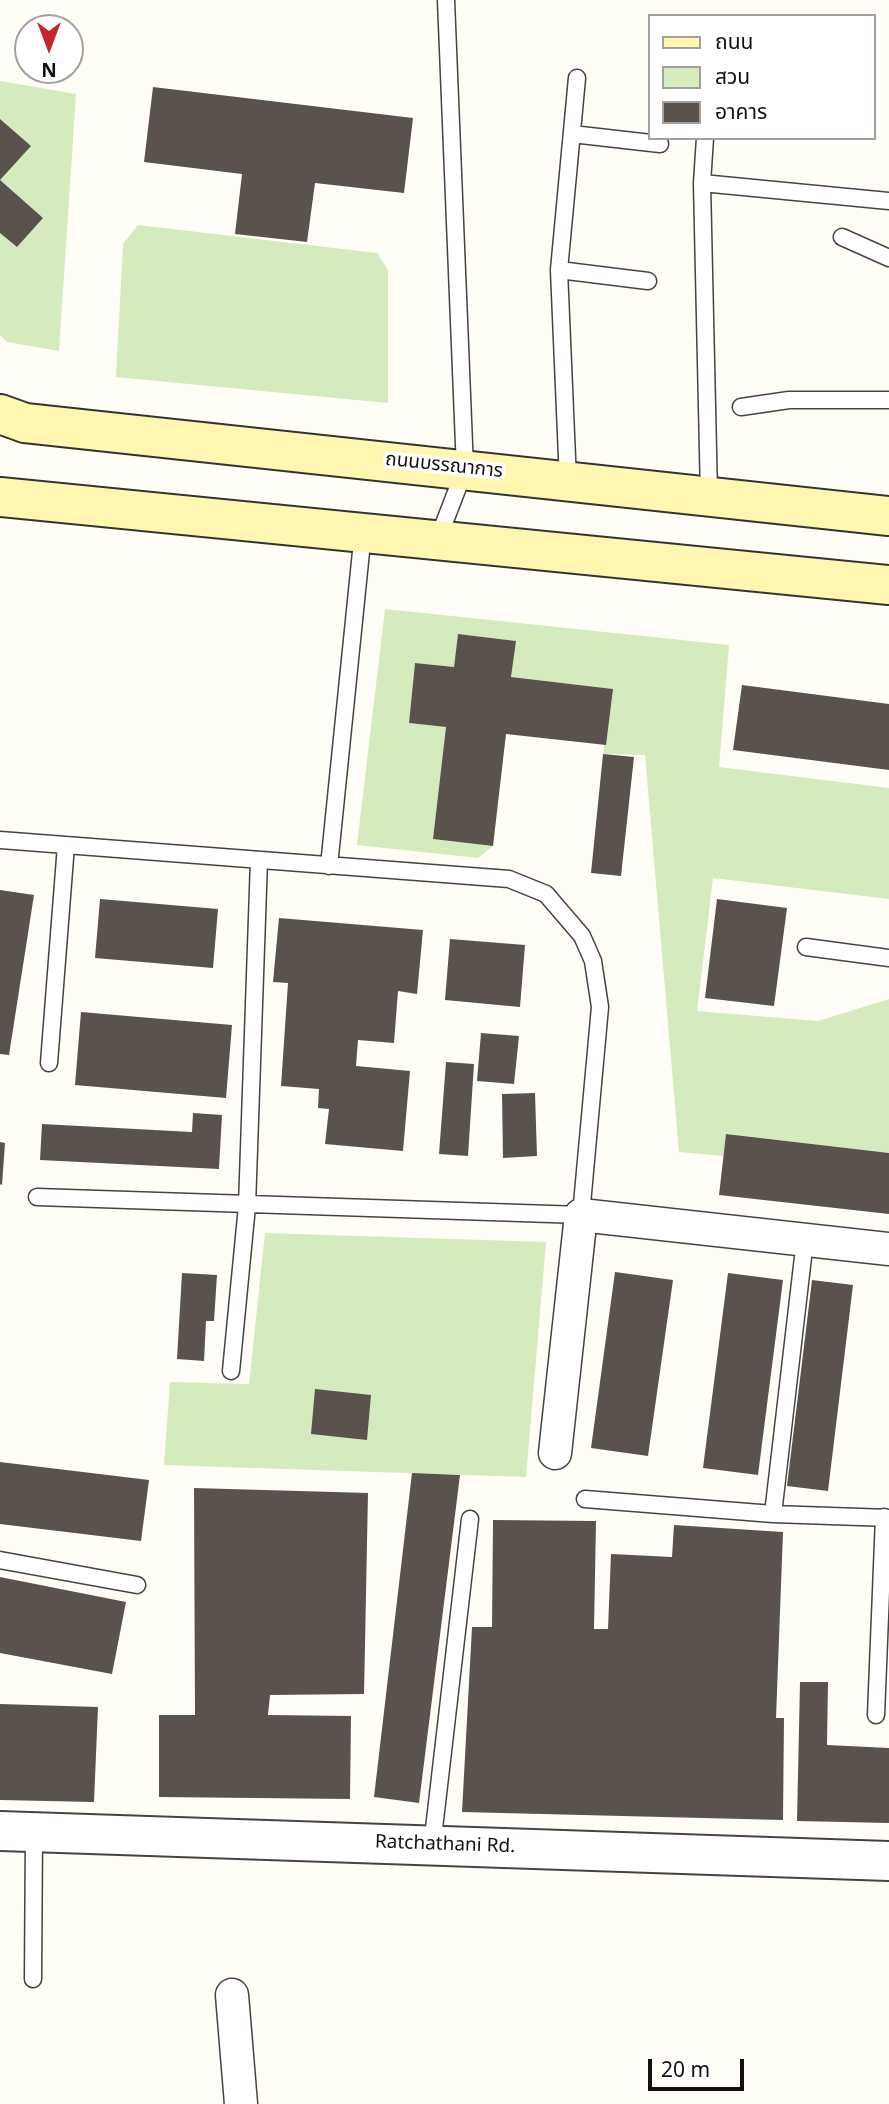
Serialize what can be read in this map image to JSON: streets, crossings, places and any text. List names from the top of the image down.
{
  "streets": {
    "main road": ["ถนนบรรณาการ"],
    "street": ["Ratchathani Rd."]
  },
  "legend": ["ถนน", "สวน", "อาคาร"],
  "scale_bar": "20 m",
  "north": "bottom"
}
